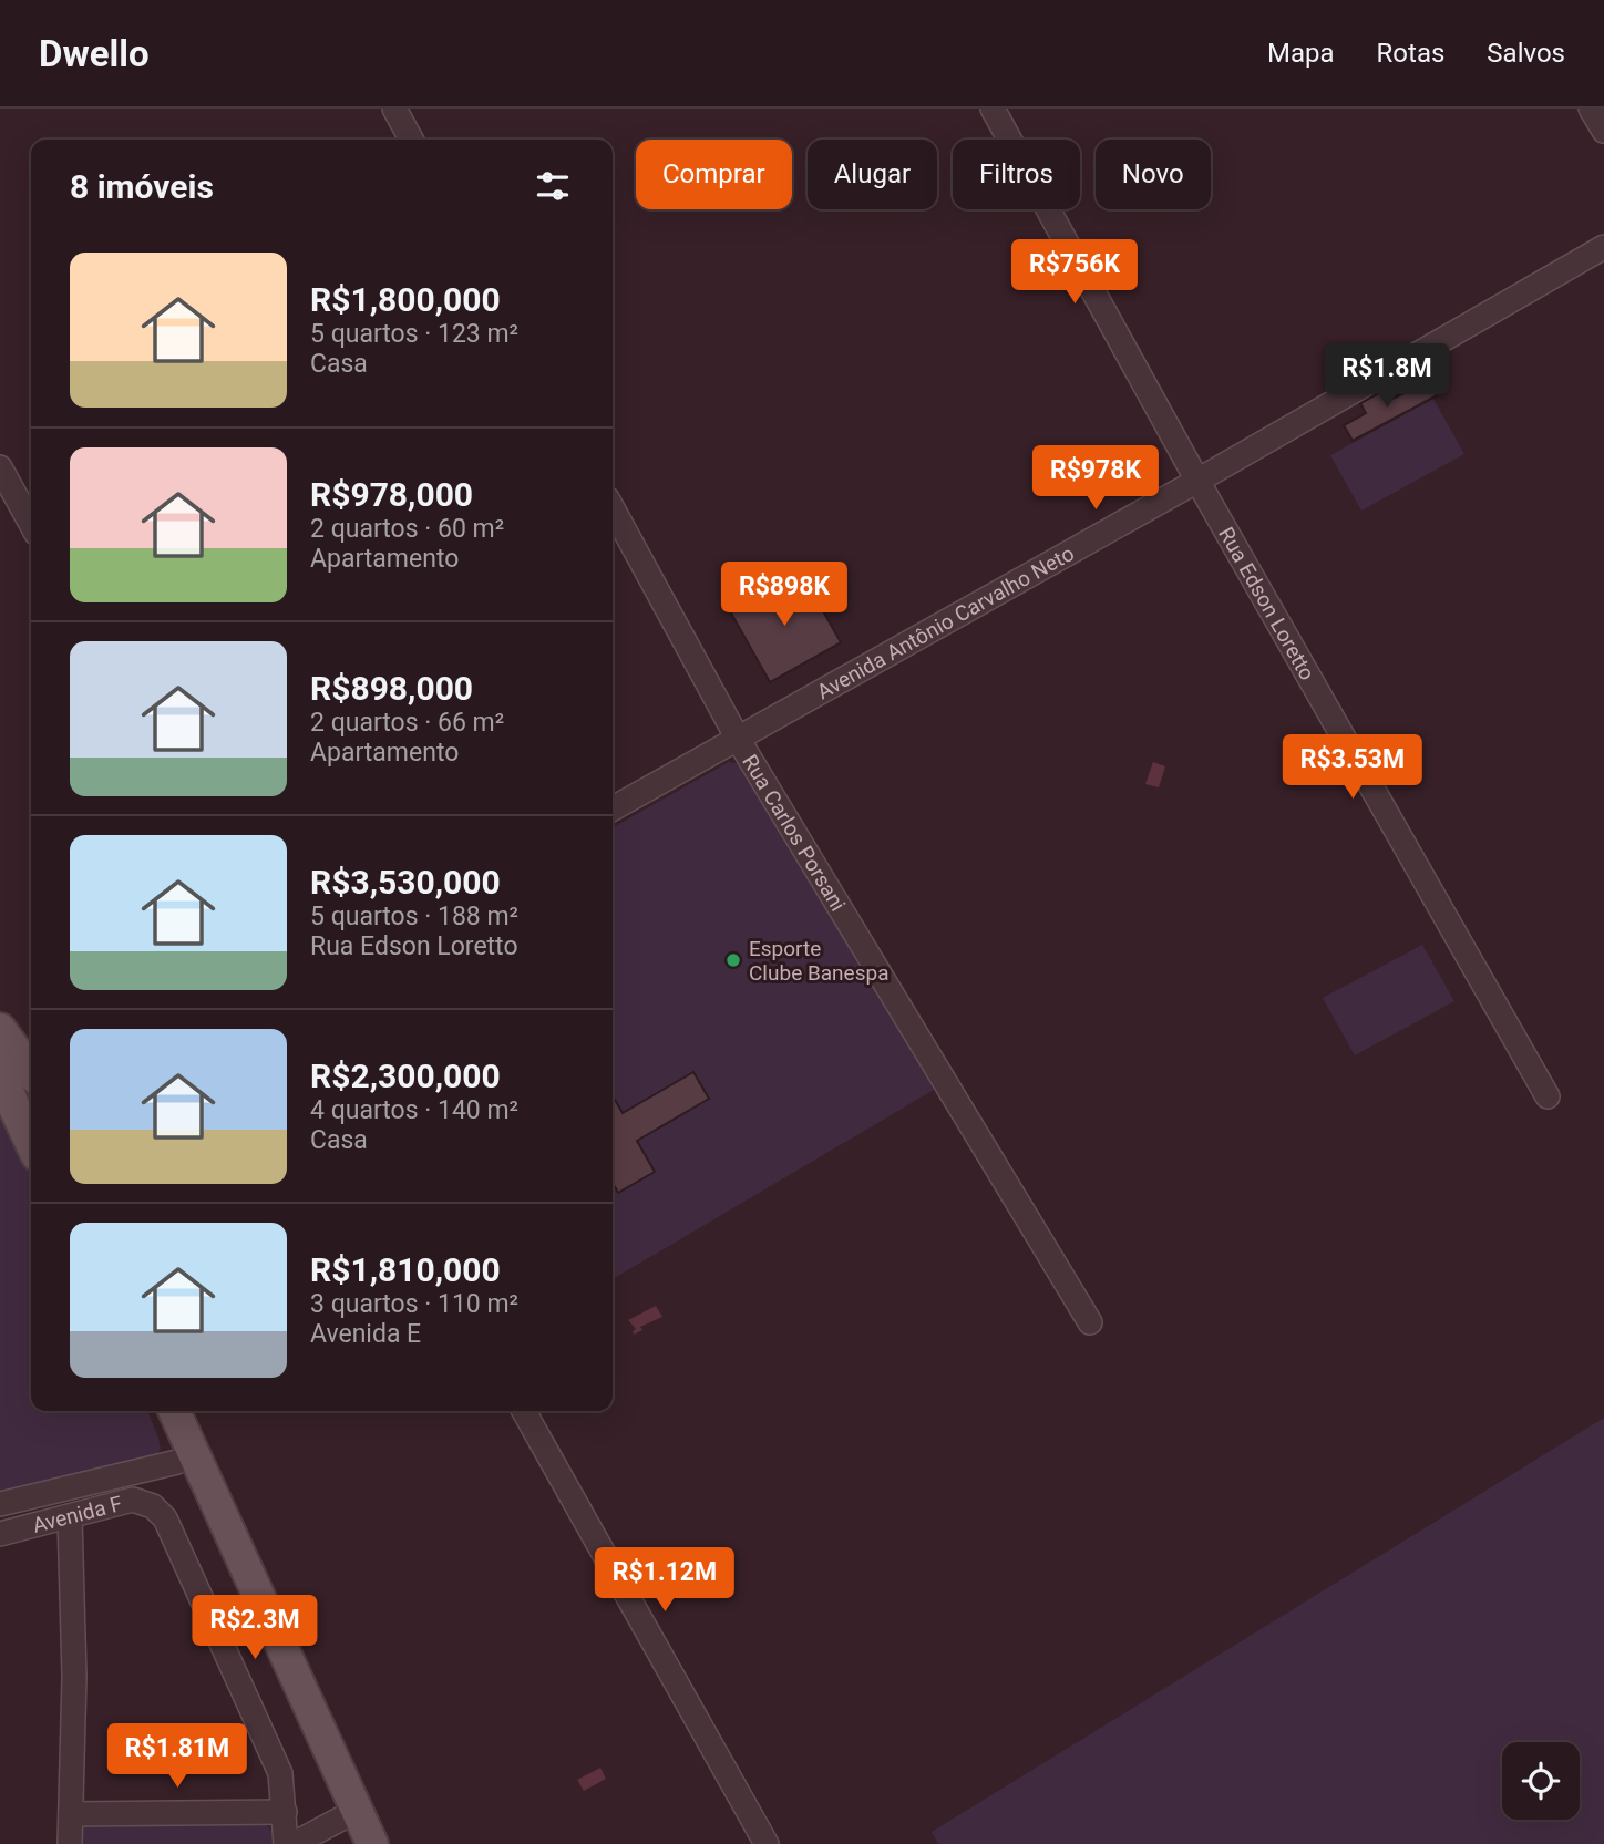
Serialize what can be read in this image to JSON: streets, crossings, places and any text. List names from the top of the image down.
{
  "streets": {
    "street": [
      "Rua Edson Loretto",
      "Avenida Antônio Carvalho Neto",
      "Rua Carlos Porsani",
      "Avenida F"
    ]
  },
  "crossings": [
    ["Rua Edson Loretto", "Avenida Antônio Carvalho Neto"],
    ["Avenida Antônio Carvalho Neto", "Rua Carlos Porsani"]
  ],
  "places": ["Esporte Clube Banespa"],
  "page": {
    "header": "Dwello",
    "nav": ["Mapa", "Rotas", "Salvos"],
    "chip": [
      "Comprar",
      "Alugar",
      "Filtros",
      "Novo"
    ],
    "heading": "8 imóveis",
    "list": [
      {
        "name": "R$1,800,000",
        "note": "5 quartos · 123 m² · Casa"
      },
      {
        "name": "R$978,000",
        "note": "2 quartos · 60 m² · Apartamento"
      },
      {
        "name": "R$898,000",
        "note": "2 quartos · 66 m² · Apartamento"
      },
      {
        "name": "R$3,530,000",
        "note": "5 quartos · 188 m² · Rua Edson Loretto"
      },
      {
        "name": "R$2,300,000",
        "note": "4 quartos · 140 m² · Casa"
      },
      {
        "name": "R$1,810,000",
        "note": "3 quartos · 110 m² · Avenida E"
      }
    ],
    "price": [
      "R$756K",
      "R$1.8M",
      "R$978K",
      "R$898K",
      "R$3.53M",
      "R$1.12M",
      "R$2.3M",
      "R$1.81M"
    ]
  }
}
